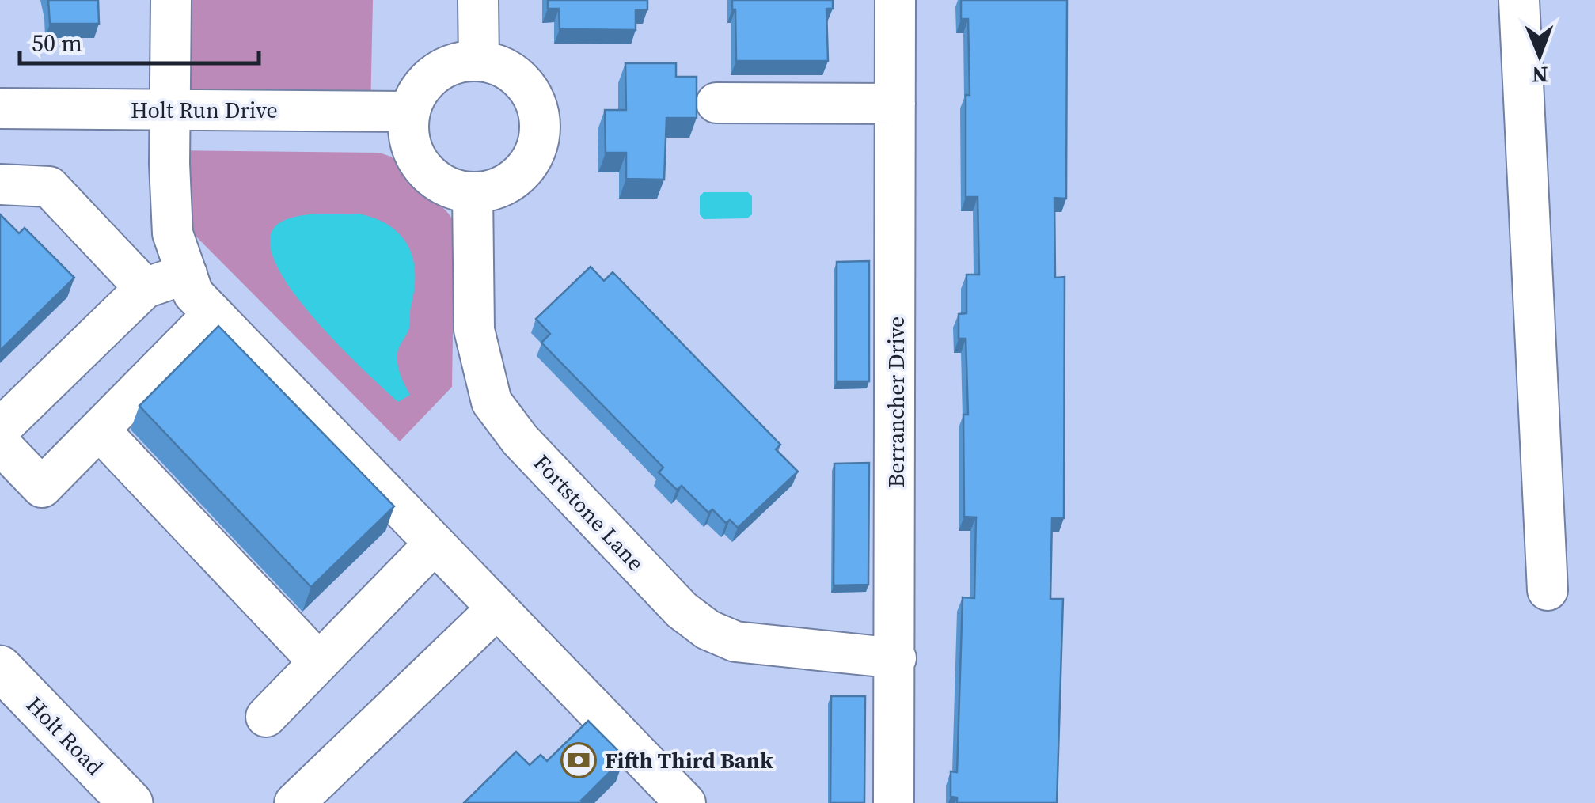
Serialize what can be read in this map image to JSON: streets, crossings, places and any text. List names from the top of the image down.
{
  "streets": {
    "main road": ["Holt Road"],
    "street": ["Holt Run Drive", "Berrancher Drive", "Fortstone Lane"]
  },
  "crossings": [
    ["Holt Run Drive", "Fortstone Lane"],
    ["Berrancher Drive", "Fortstone Lane"]
  ],
  "places": {
    "bank": ["Fifth Third Bank"]
  },
  "scale_bar": "50 m",
  "north": "bottom"
}
